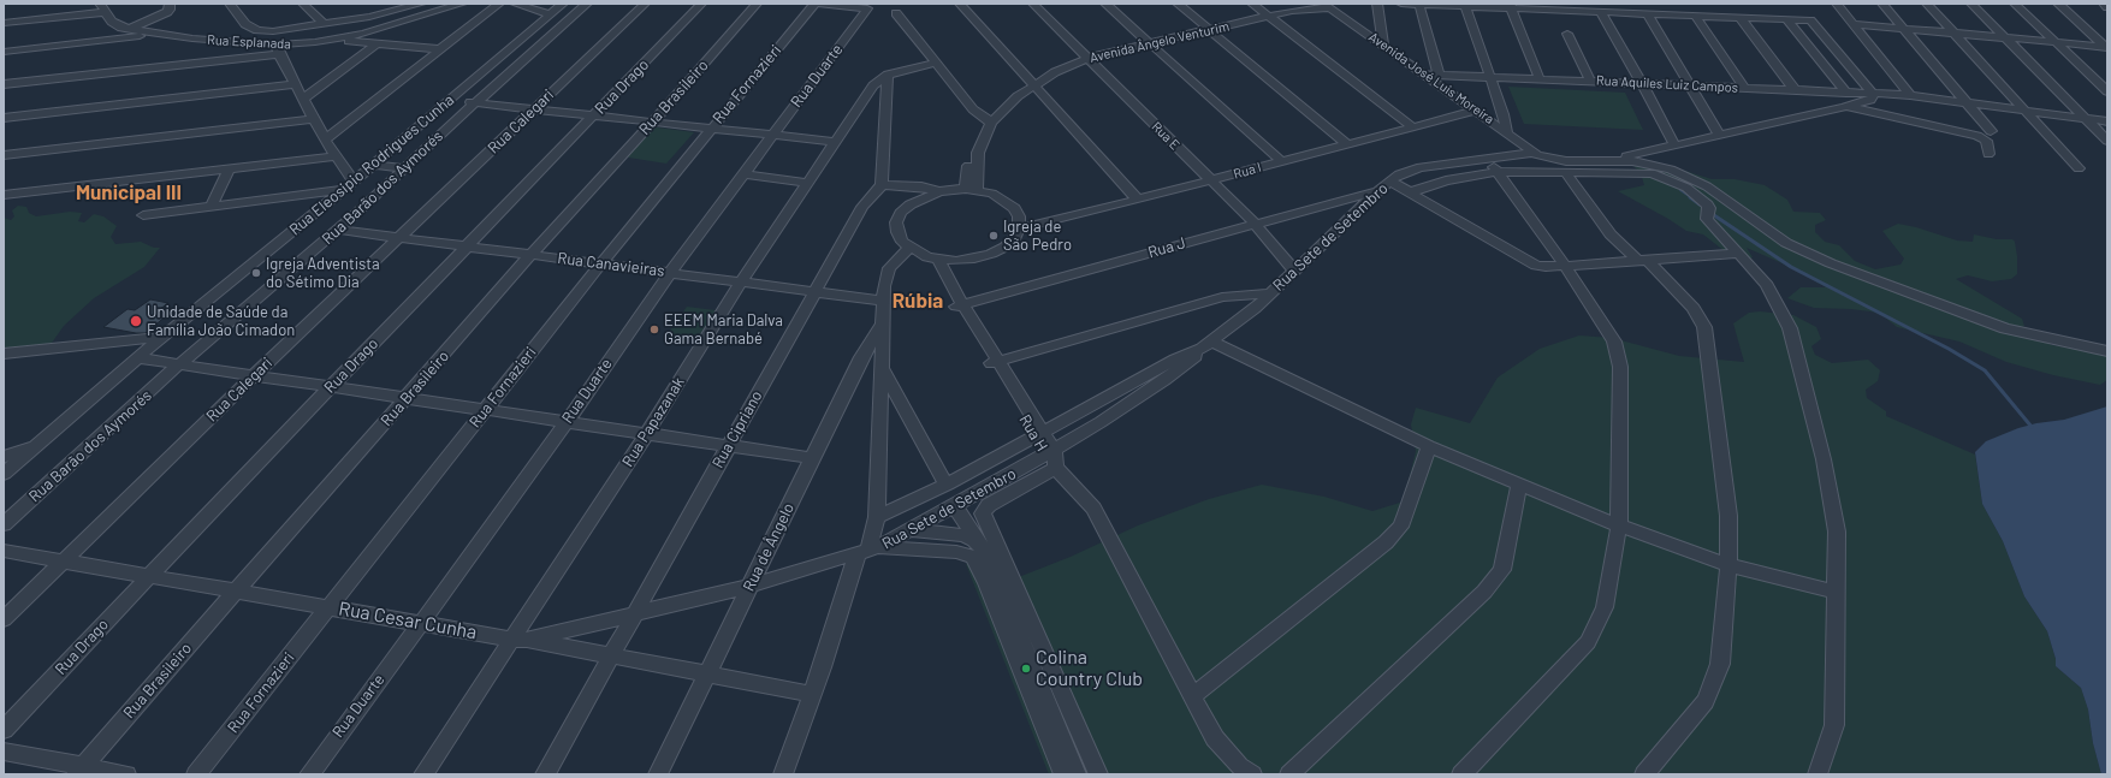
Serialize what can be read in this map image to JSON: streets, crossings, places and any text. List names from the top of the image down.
{
  "streets": {
    "street": [
      "Rua Esplanada",
      "Avenida Ângelo Venturim",
      "Rua Duarte",
      "Avenida José Luis Moreira",
      "Rua Fornazieri",
      "Rua Aquiles Luiz Campos",
      "Rua Drago",
      "Rua Brasileiro",
      "Rua Calegari",
      "Rua E",
      "Rua Eleosipio Rodrigues Cunha",
      "Rua I",
      "Rua Barão dos Aymorés",
      "Rua Sete de Setembro",
      "Rua J",
      "Rua Canavieiras",
      "Rua Papazanak",
      "Rua Cipriano",
      "Rua H",
      "Rua de Ângelo",
      "Rua Cesar Cunha"
    ]
  },
  "crossings": [
    ["Avenida Ângelo Venturim", "Avenida José Luis Moreira"],
    ["Avenida Ângelo Venturim", "Rua E"],
    ["Avenida Ângelo Venturim", "Rua I"],
    ["Avenida Ângelo Venturim", "Rua H"],
    ["Rua Duarte", "Rua Canavieiras"],
    ["Rua Duarte", "Rua Cesar Cunha"],
    ["Avenida José Luis Moreira", "Rua Aquiles Luiz Campos"],
    ["Avenida José Luis Moreira", "Rua I"],
    ["Avenida José Luis Moreira", "Rua Sete de Setembro"],
    ["Rua Fornazieri", "Rua Canavieiras"],
    ["Rua Fornazieri", "Rua Cesar Cunha"],
    ["Rua Drago", "Rua Canavieiras"],
    ["Rua Drago", "Rua Cesar Cunha"],
    ["Rua Brasileiro", "Rua Canavieiras"],
    ["Rua Brasileiro", "Rua Cesar Cunha"],
    ["Rua Calegari", "Rua Canavieiras"],
    ["Rua Calegari", "Rua Cesar Cunha"],
    ["Rua E", "Rua I"],
    ["Rua E", "Rua Sete de Setembro"],
    ["Rua E", "Rua J"],
    ["Rua I", "Rua H"],
    ["Rua Barão dos Aymorés", "Rua Canavieiras"],
    ["Rua Sete de Setembro", "Rua J"],
    ["Rua Sete de Setembro", "Rua Papazanak"],
    ["Rua Sete de Setembro", "Rua Cipriano"],
    ["Rua Sete de Setembro", "Rua H"],
    ["Rua Sete de Setembro", "Rua de Ângelo"],
    ["Rua Sete de Setembro", "Rua Cesar Cunha"],
    ["Rua J", "Rua H"],
    ["Rua Canavieiras", "Rua Papazanak"],
    ["Rua Canavieiras", "Rua Cipriano"],
    ["Rua Papazanak", "Rua Cesar Cunha"],
    ["Rua Cipriano", "Rua Cesar Cunha"],
    ["Rua de Ângelo", "Rua Cesar Cunha"]
  ],
  "districts": ["Municipal III", "Rúbia"],
  "places": [
    "Igreja de São Pedro",
    "Igreja Adventista do Sétimo Dia",
    "Unidade de Saúde da Família João Cimadon",
    "EEEM Maria Dalva Gama Bernabé",
    "Colina Country Club"
  ]
}
